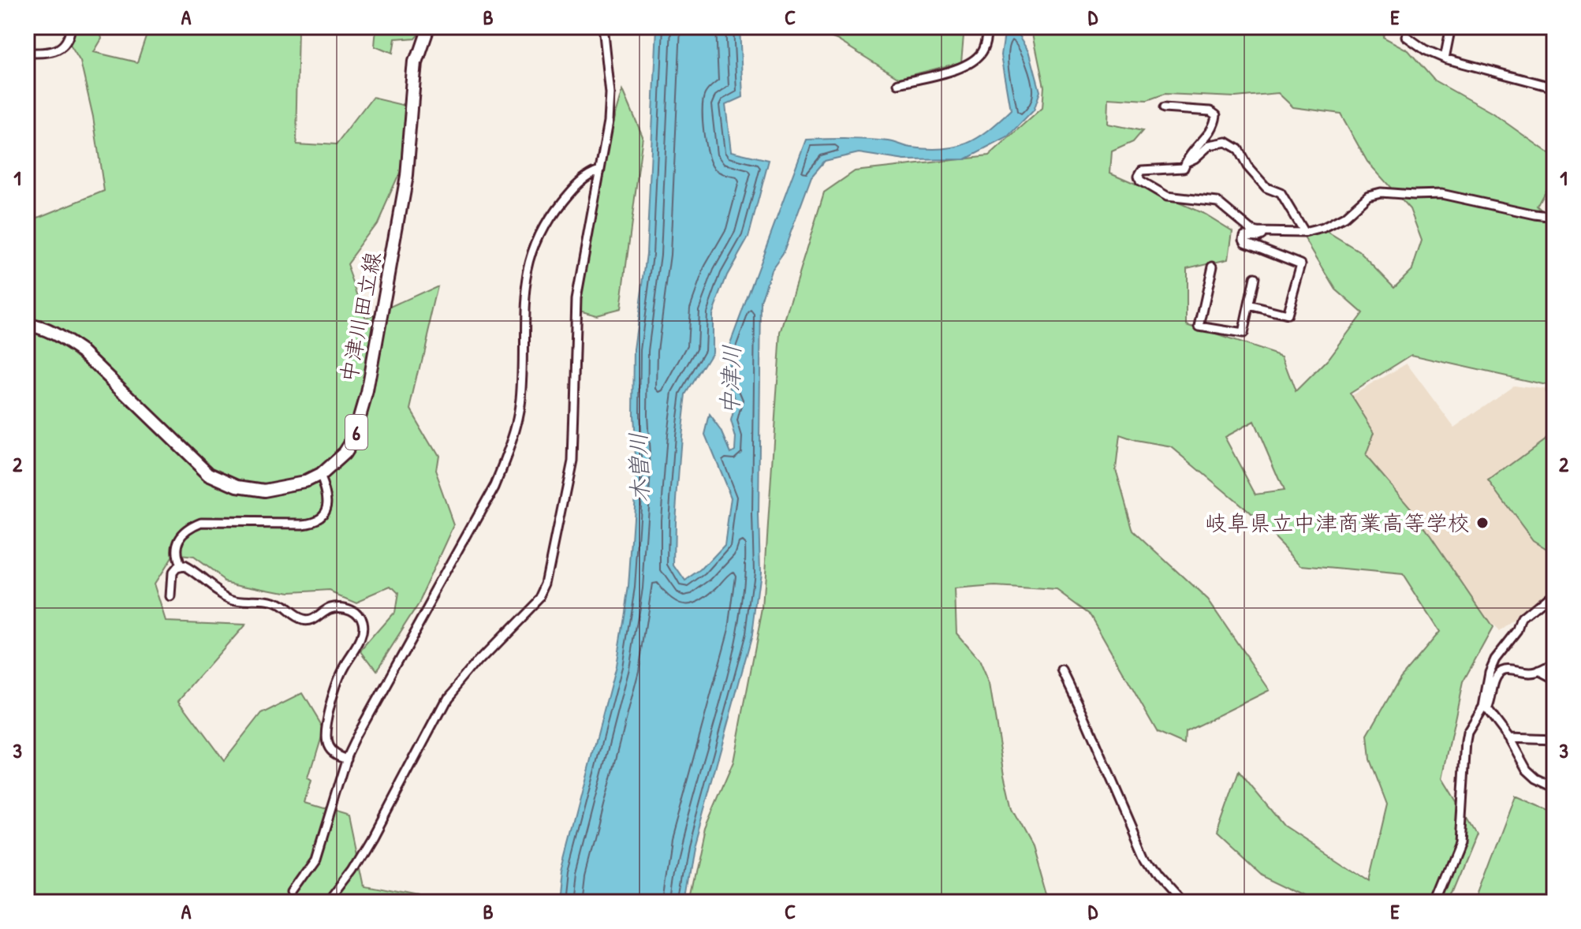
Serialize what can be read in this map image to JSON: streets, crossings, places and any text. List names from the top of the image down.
{
  "streets": {
    "main road": ["中津川田立線", "6"]
  },
  "water": ["中津川", "木曽川"],
  "places": ["岐阜県立中津商業高等学校"],
  "grid": {
    "columns": [
      "A",
      "B",
      "C",
      "D",
      "E"
    ],
    "rows": ["1", "2", "3"]
  }
}
